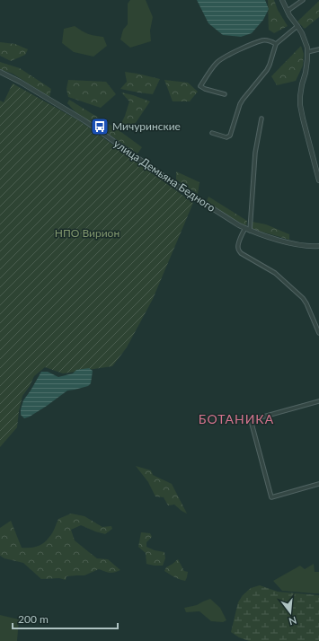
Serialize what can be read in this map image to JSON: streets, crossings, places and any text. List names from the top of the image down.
{
  "streets": {
    "street": ["улица Демьяна Бедного"]
  },
  "districts": ["БОТАНИКА"],
  "parks": ["НПО Вирион"],
  "places": {
    "bus stop": ["Мичуринские"]
  },
  "scale_bar": "200 m",
  "north": "bottom"
}
